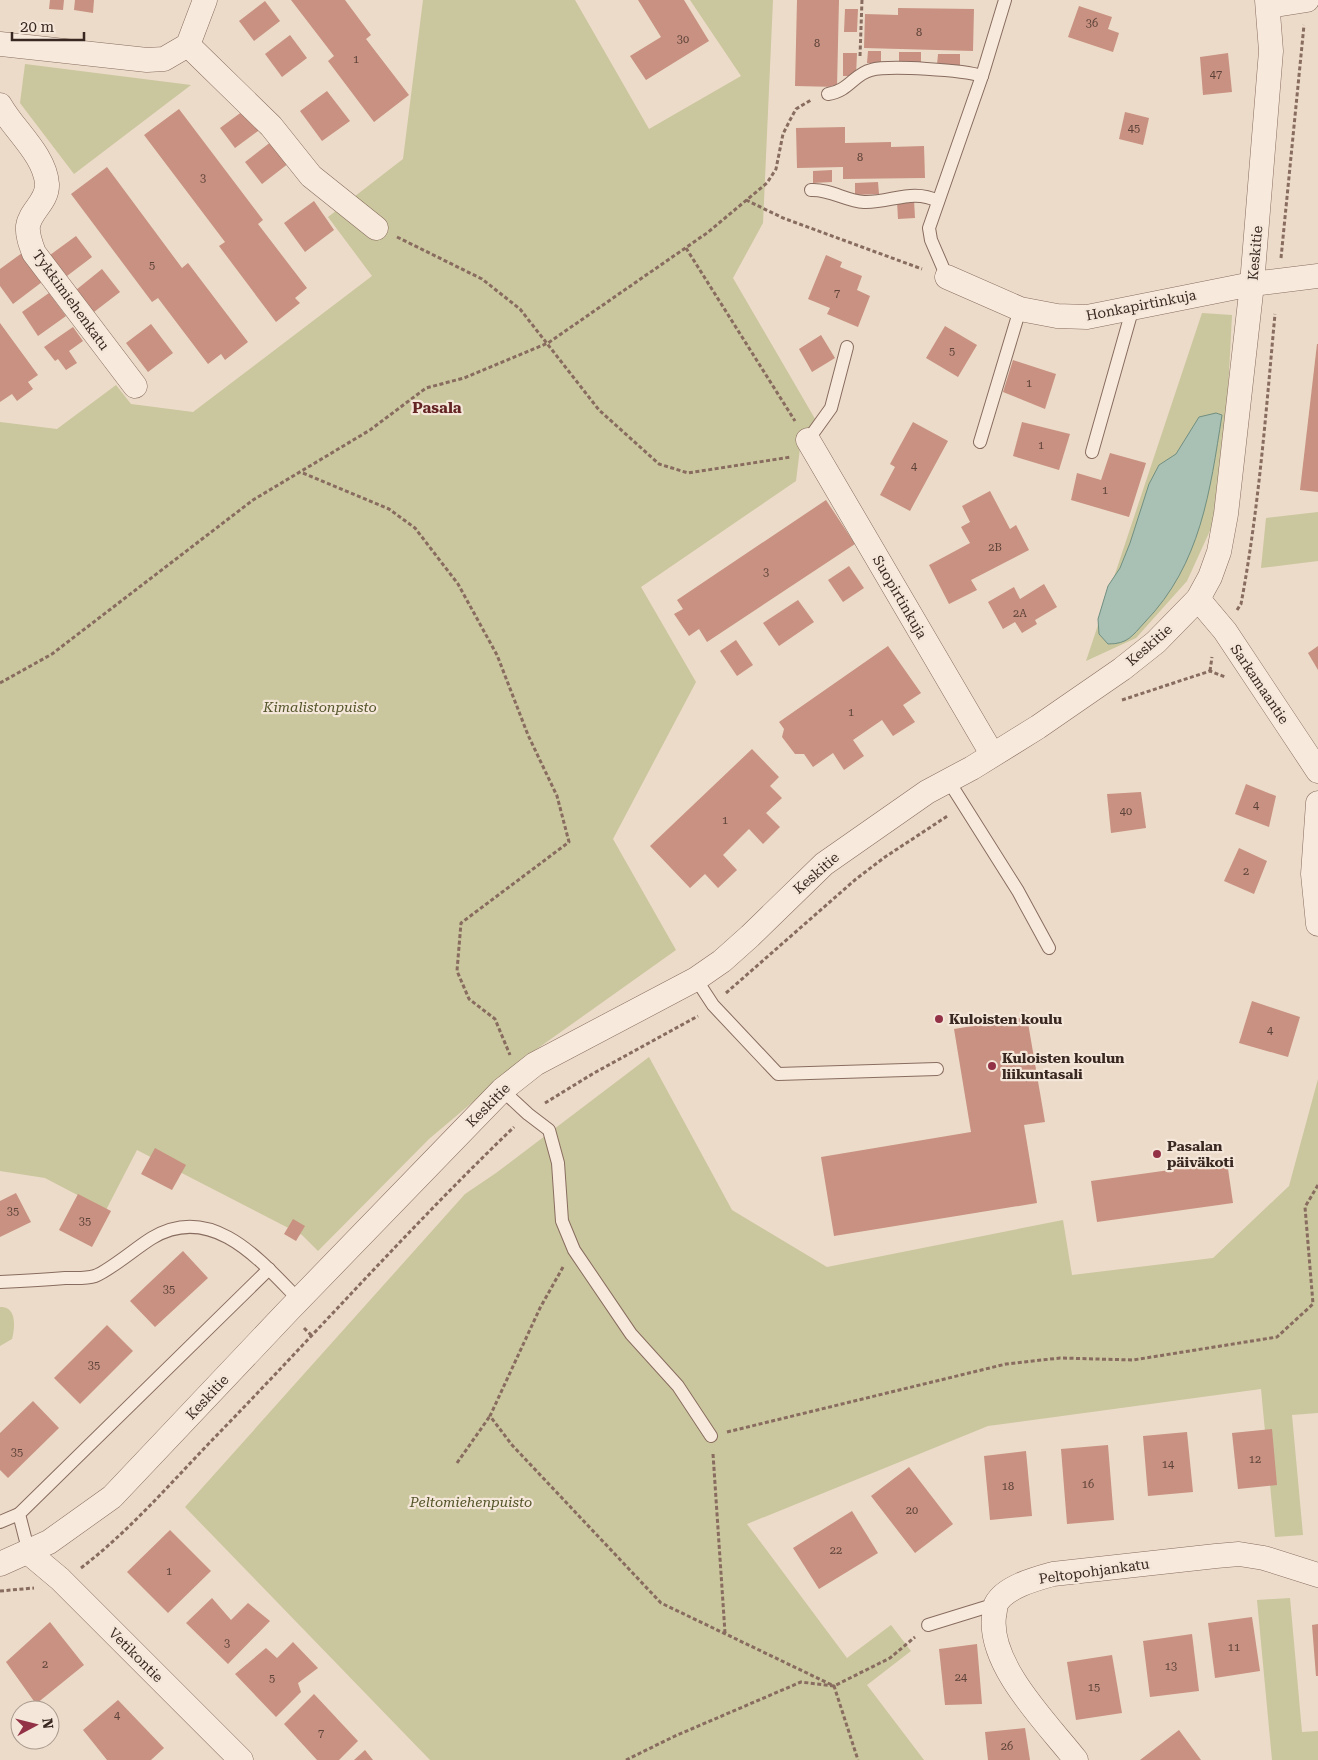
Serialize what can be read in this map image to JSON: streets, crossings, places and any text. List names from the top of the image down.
{
  "streets": {
    "street": [
      "Keskitie",
      "Tykkimiehenkatu",
      "Honkapirtinkuja",
      "Suopirtinkuja",
      "Sarkamaantie",
      "Peltopohjankatu",
      "Vetikontie"
    ]
  },
  "crossings": [
    ["Keskitie", "Honkapirtinkuja"],
    ["Keskitie", "Suopirtinkuja"],
    ["Keskitie", "Sarkamaantie"],
    ["Keskitie", "Vetikontie"]
  ],
  "districts": ["Pasala"],
  "parks": ["Kimalistonpuisto", "Peltomiehenpuisto"],
  "places": ["Kuloisten koulu", "Kuloisten koulun liikuntasali", "Pasalan päiväkoti"],
  "house_numbers": [
    "36",
    "8",
    "30",
    "8",
    "1",
    "47",
    "45",
    "8",
    "3",
    "5",
    "7",
    "5",
    "1",
    "1",
    "4",
    "1",
    "2B",
    "3",
    "2A",
    "1",
    "4",
    "40",
    "1",
    "2",
    "4",
    "35",
    "35",
    "35",
    "35",
    "35",
    "12",
    "14",
    "16",
    "18",
    "20",
    "22",
    "1",
    "3",
    "11",
    "2",
    "13",
    "24",
    "5",
    "15",
    "4",
    "7",
    "26"
  ],
  "scale_bar": "20 m",
  "north": "right"
}
